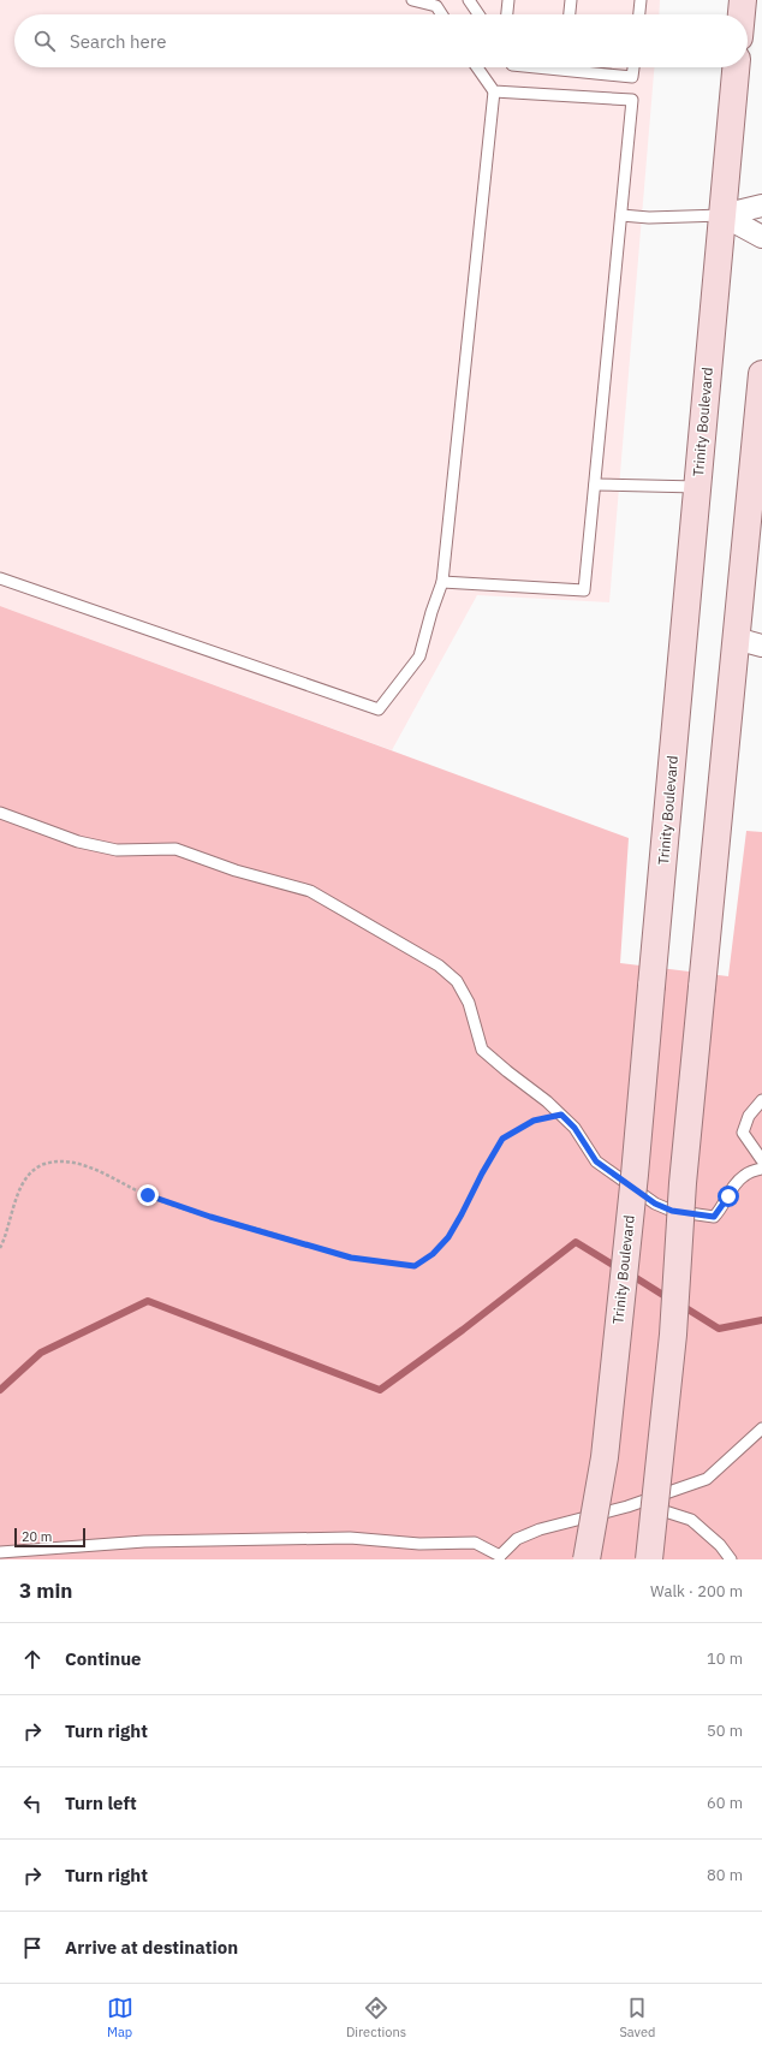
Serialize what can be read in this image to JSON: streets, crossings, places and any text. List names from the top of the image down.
{
  "streets": {
    "main road": ["Trinity Boulevard"]
  },
  "scale_bar": "20 m",
  "page": {
    "search": "Search here",
    "scale": "20 m",
    "heading": ["3 min", "Walk · 200 m"],
    "list": [
      ["Continue", "10 m"],
      ["Turn right", "50 m"],
      ["Turn left", "60 m"],
      ["Turn right", "80 m"],
      "Arrive at destination"
    ],
    "nav": ["Map", "Directions", "Saved"]
  }
}
